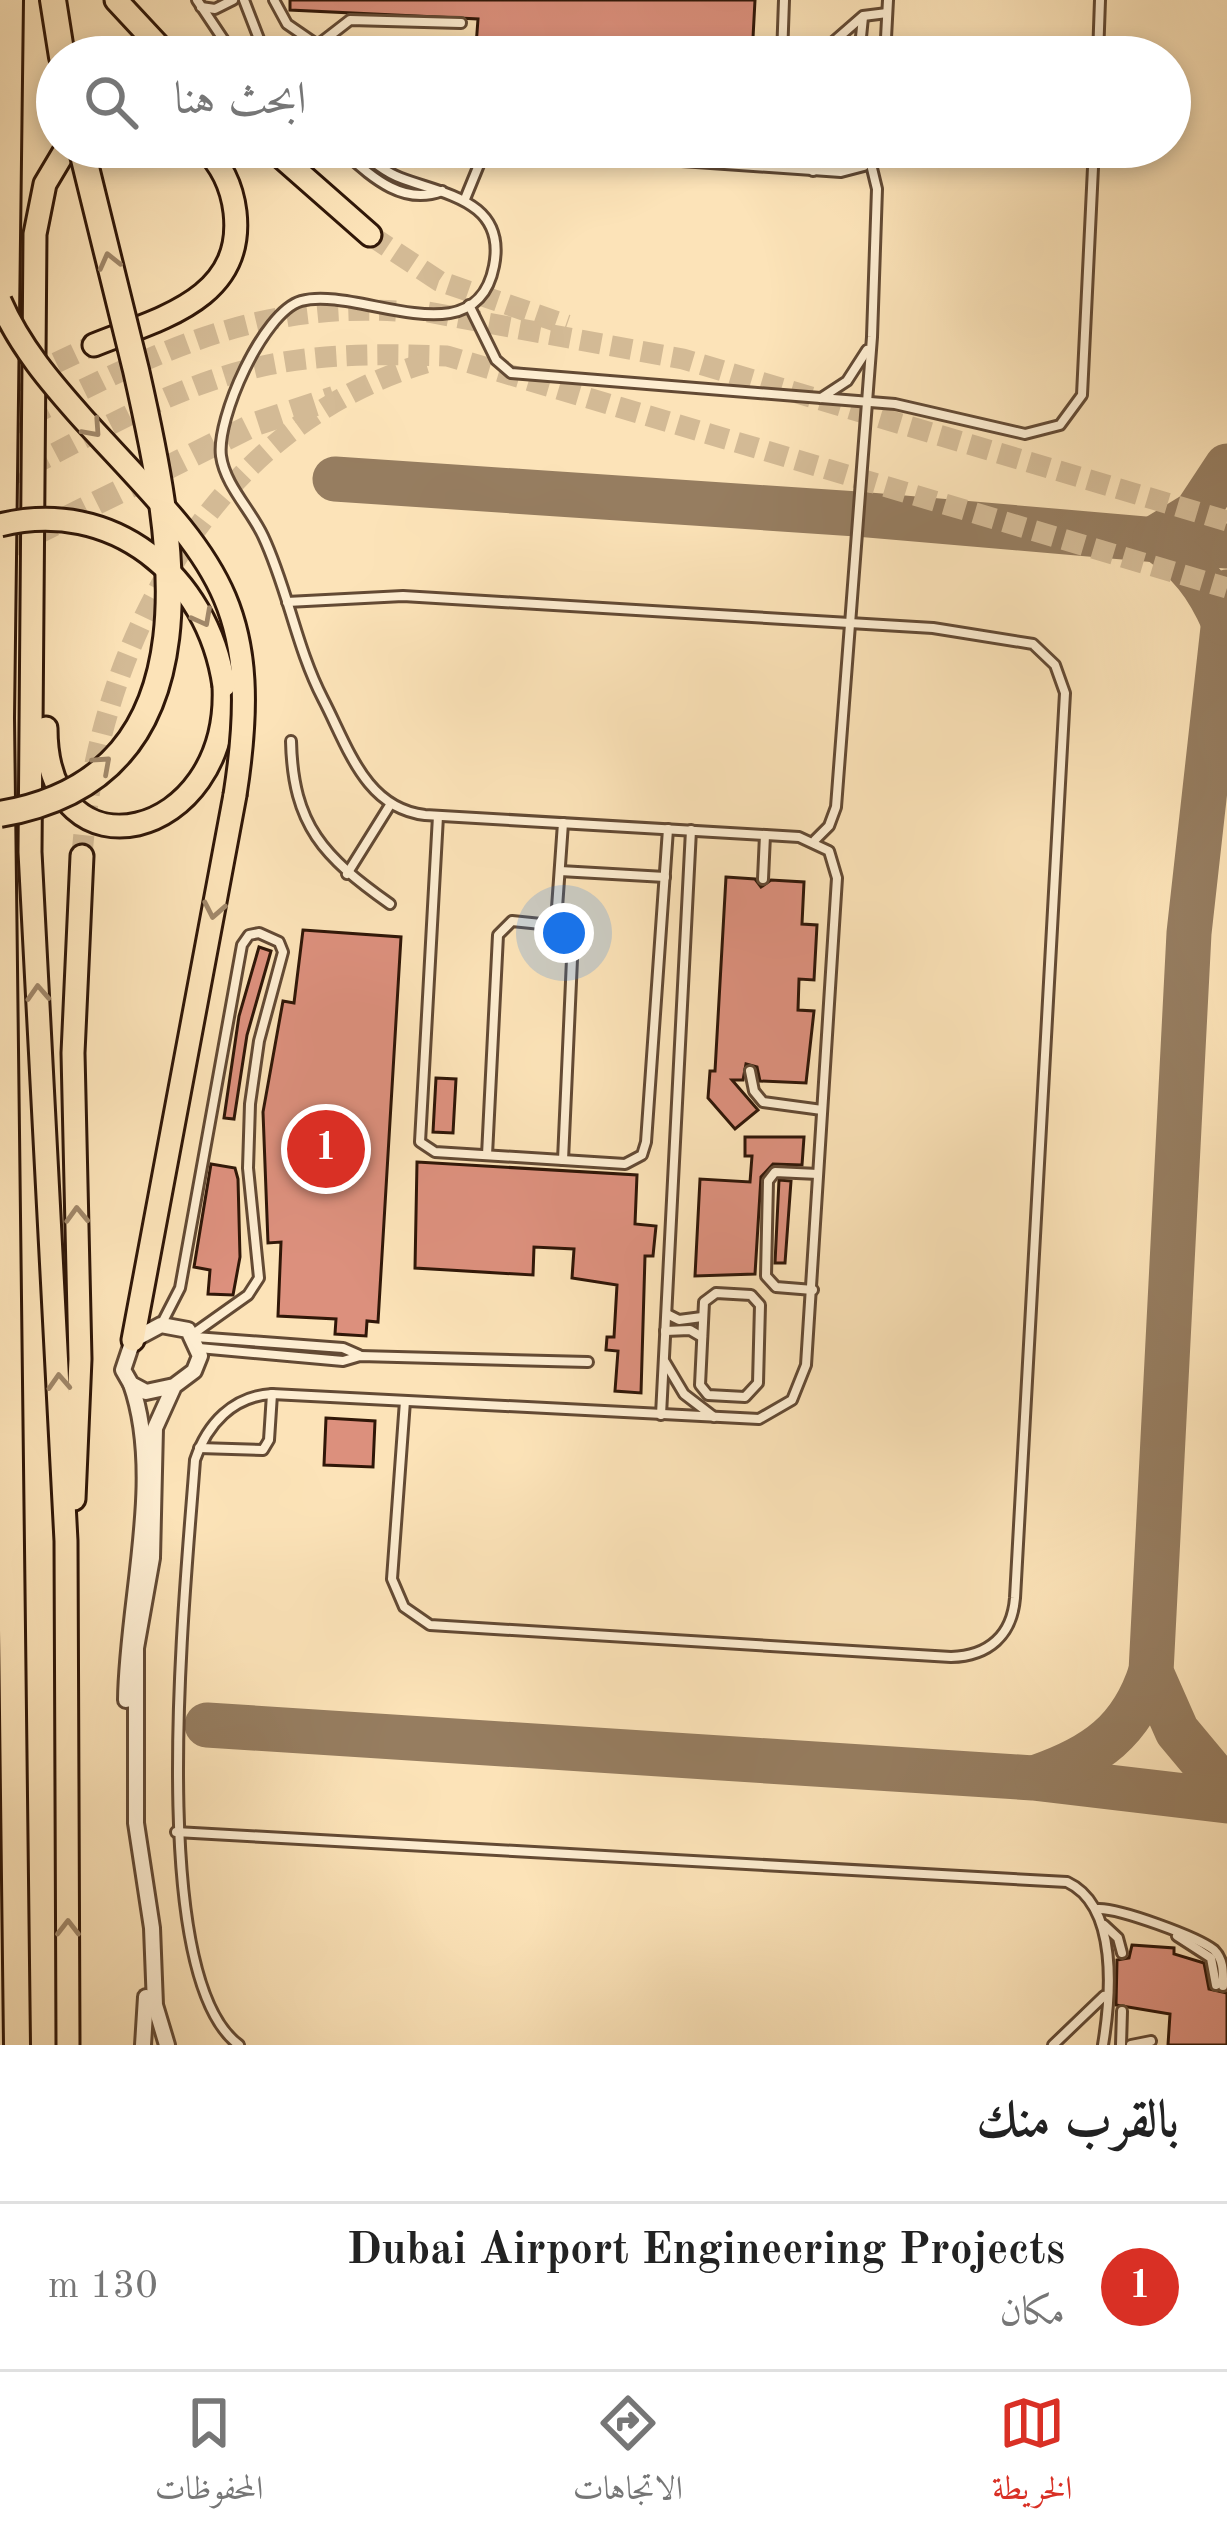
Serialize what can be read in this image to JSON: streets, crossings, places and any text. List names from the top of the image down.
{
  "page": {
    "search": "ابحث هنا",
    "pins": "1",
    "heading": "بالقرب منك",
    "list": [
      {
        "mark": "1",
        "name": "Dubai Airport Engineering Projects",
        "note": "مكان",
        "value": "130 m"
      }
    ],
    "nav": ["الخريطة", "الاتجاهات", "المحفوظات"]
  }
}
